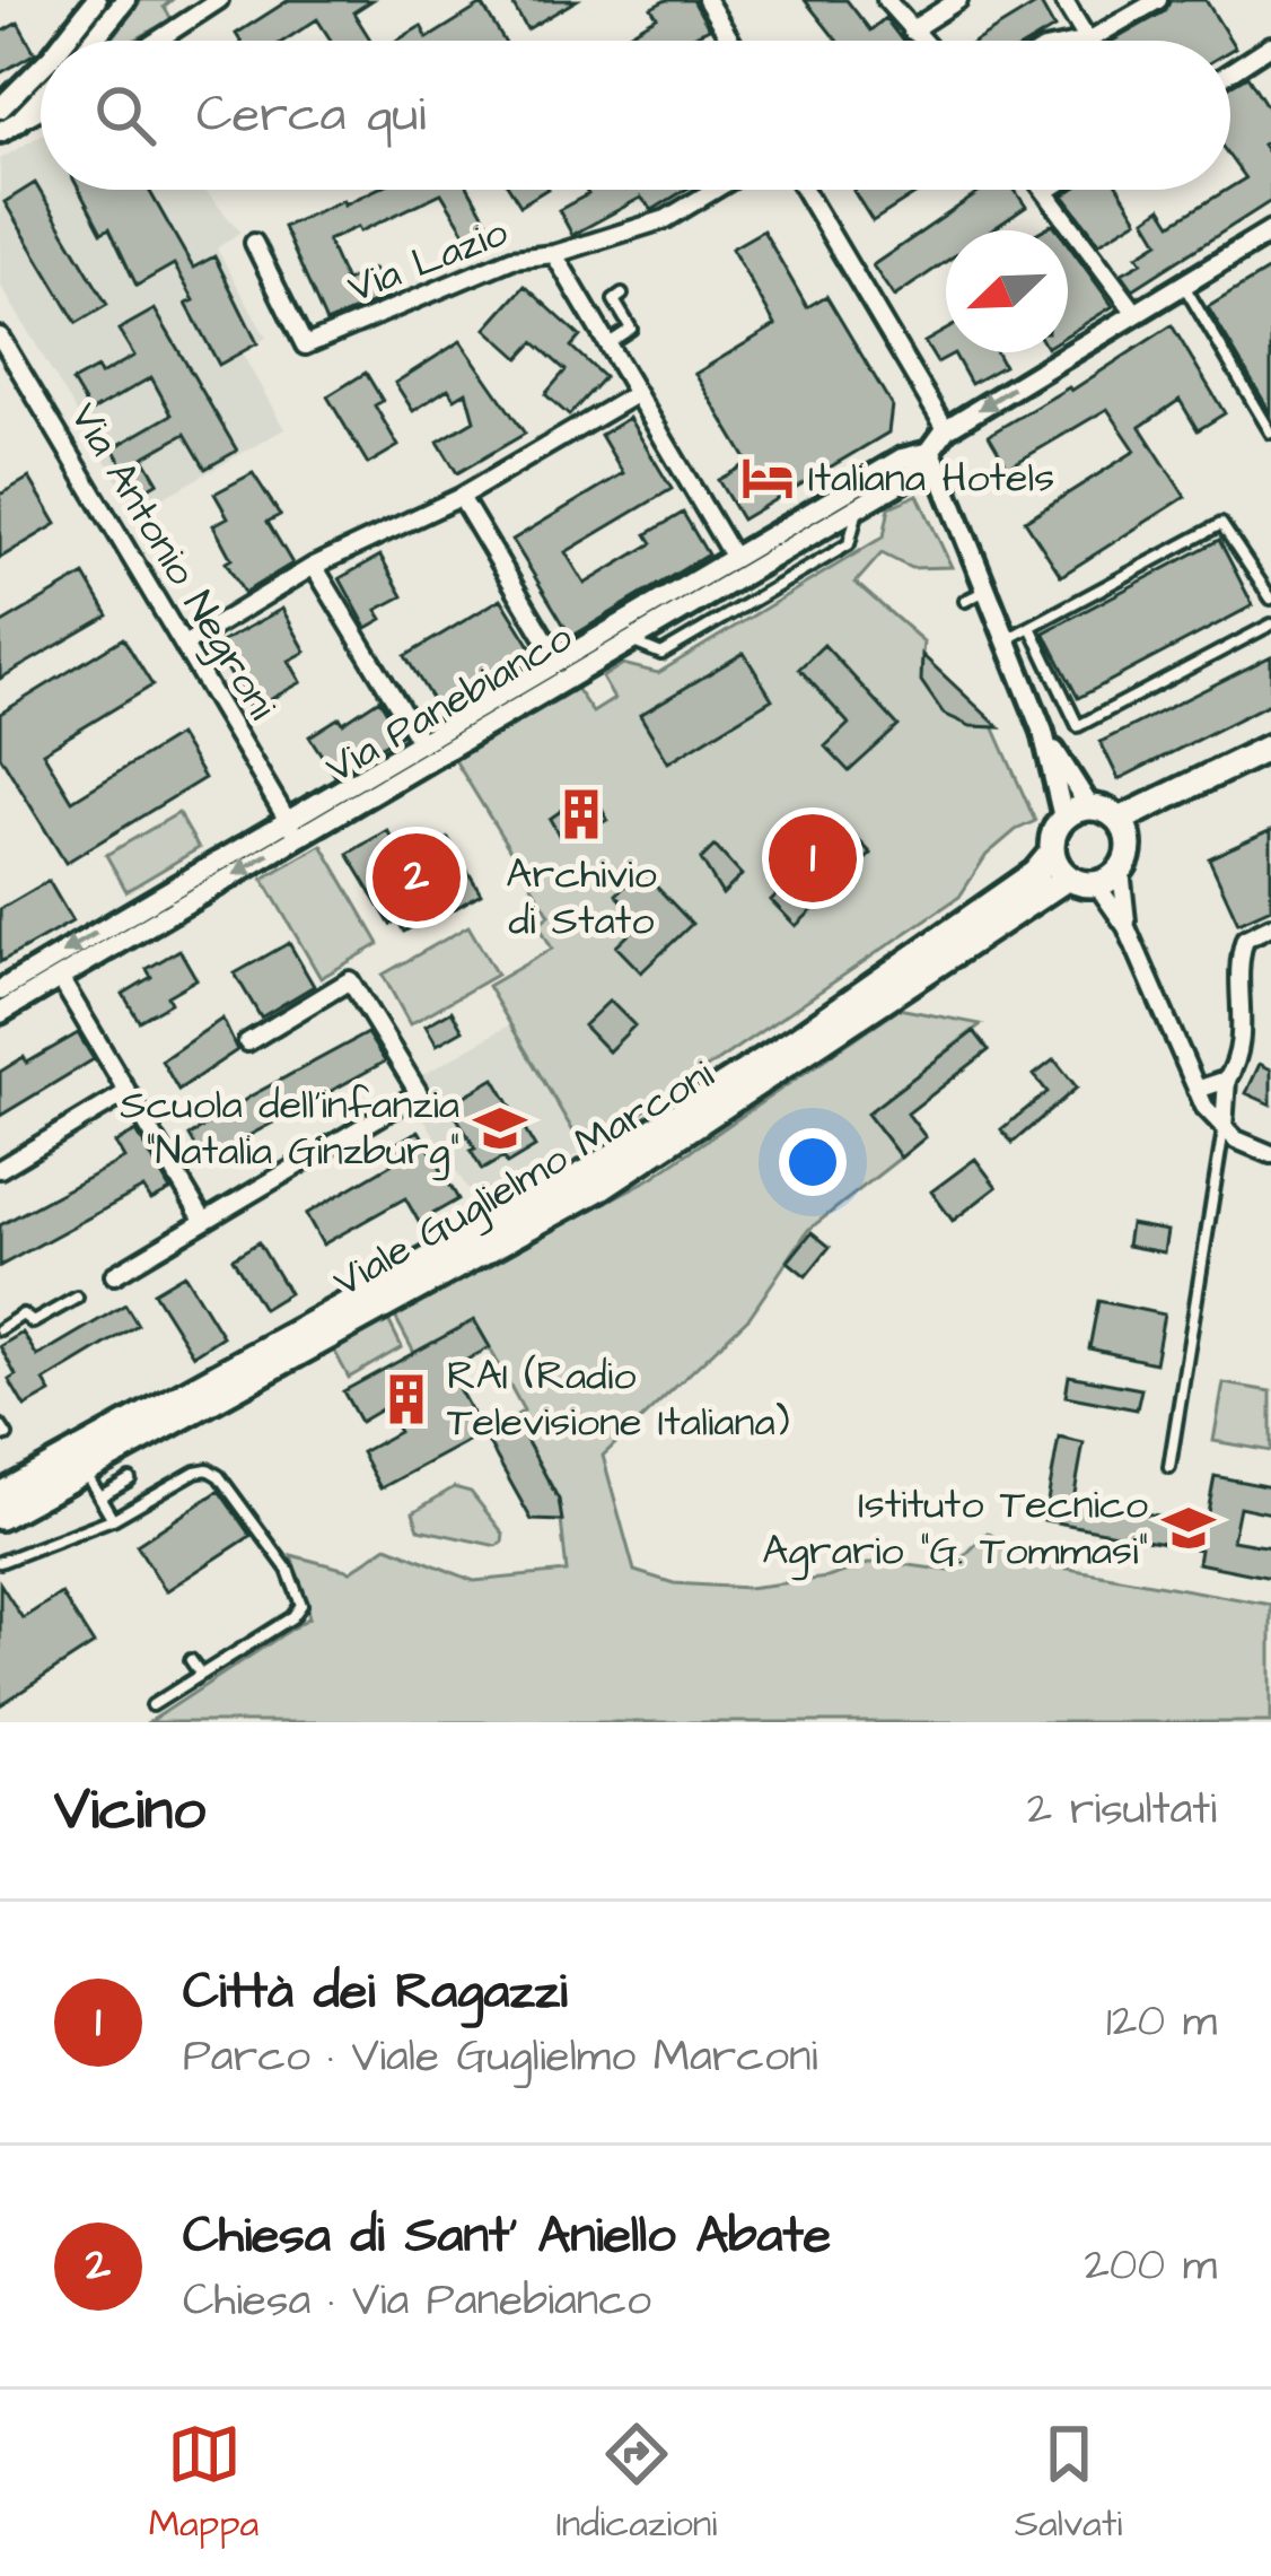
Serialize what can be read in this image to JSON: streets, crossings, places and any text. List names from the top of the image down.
{
  "streets": {
    "main road": ["Viale Guglielmo Marconi"],
    "street": ["Via Lazio", "Via Antonio Negroni", "Via Panebianco"]
  },
  "crossings": [
    ["Via Antonio Negroni", "Via Panebianco"]
  ],
  "places": {
    "hotel": ["Italiana Hotels"],
    "building": ["Archivio di Stato", "RAI (Radio Televisione Italiana)"],
    "school or university": ["Scuola dell'infanzia \"Natalia Ginzburg\"", "Istituto Tecnico Agrario \"G. Tommasi\""]
  },
  "north": "bottom left",
  "page": {
    "search": "Cerca qui",
    "pins": ["1", "2"],
    "heading": ["Vicino", "2 risultati"],
    "list": [
      {
        "mark": "1",
        "name": "Città dei Ragazzi",
        "note": "Parco · Viale Guglielmo Marconi",
        "value": "120 m"
      },
      {
        "mark": "2",
        "name": "Chiesa di Sant' Aniello Abate",
        "note": "Chiesa · Via Panebianco",
        "value": "200 m"
      }
    ],
    "nav": ["Mappa", "Indicazioni", "Salvati"]
  }
}
